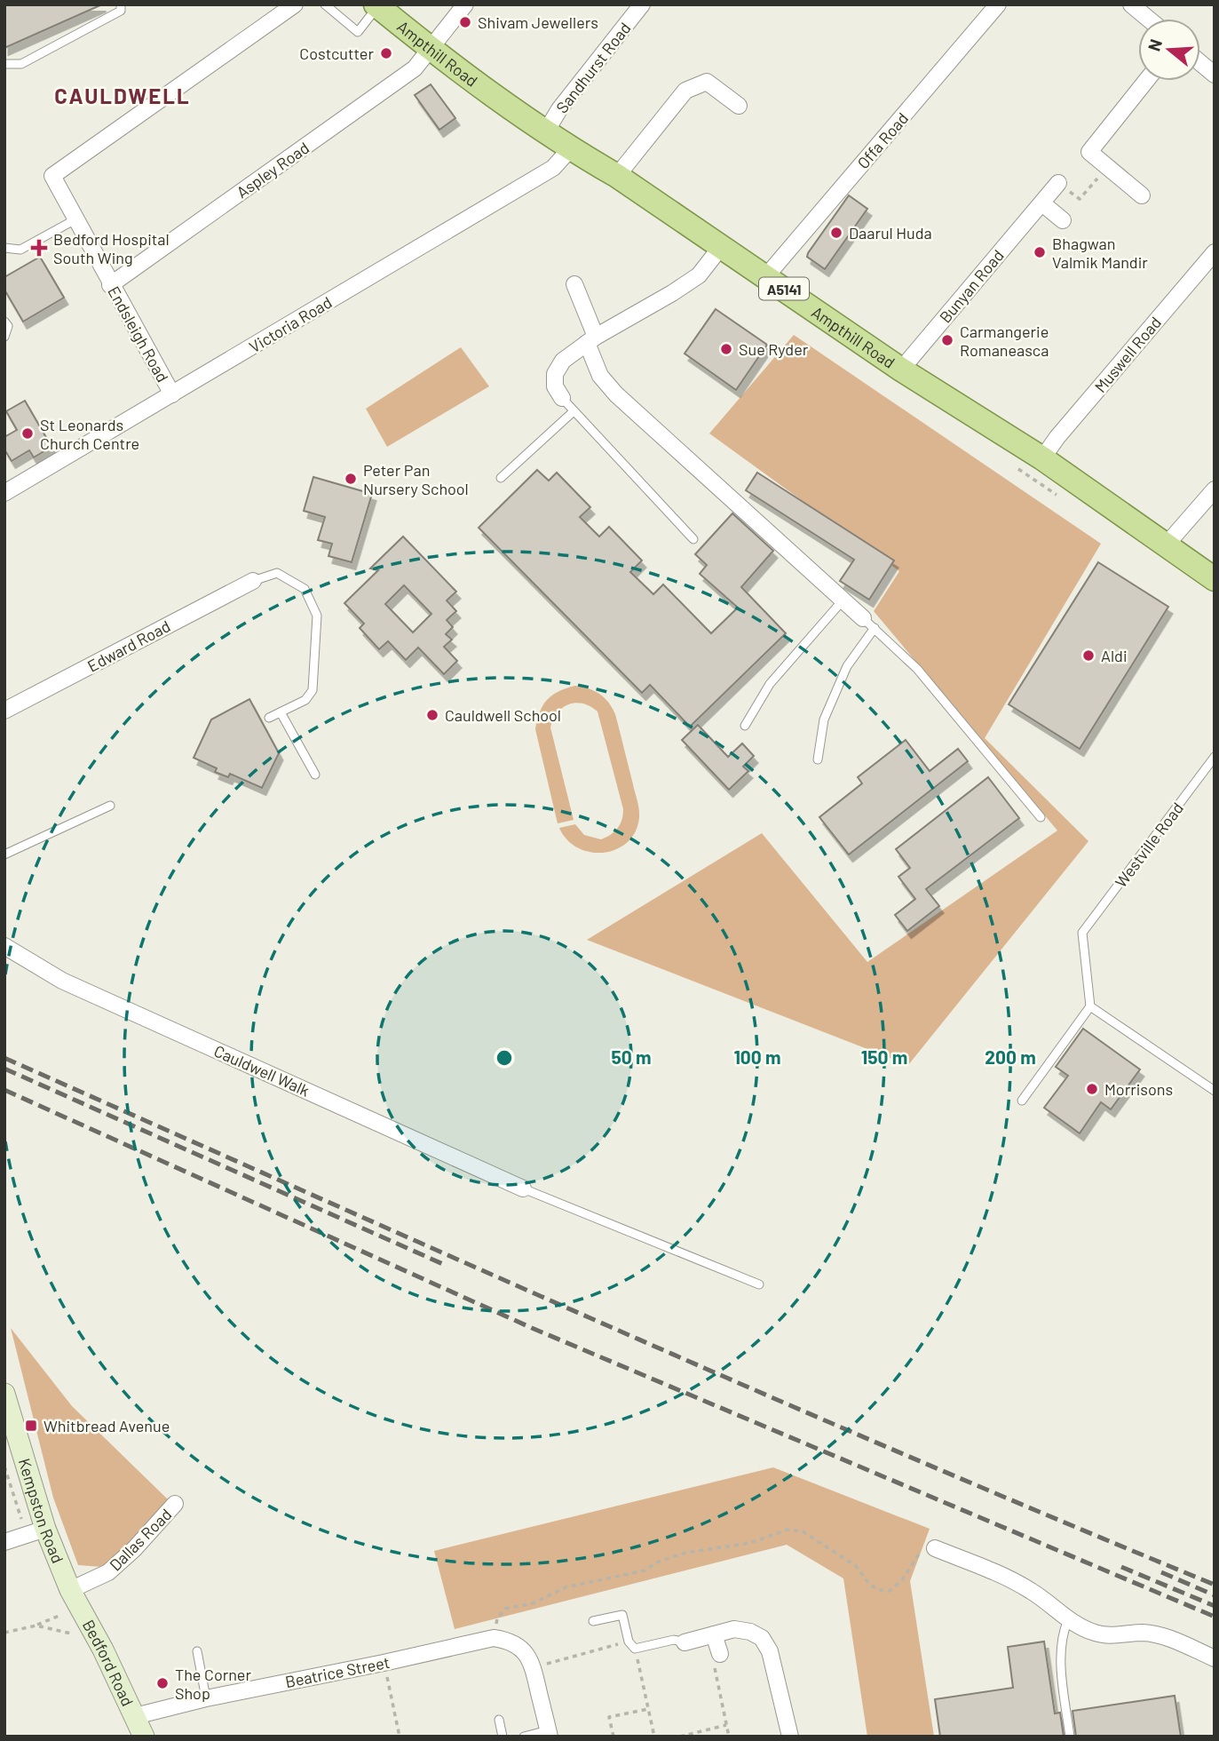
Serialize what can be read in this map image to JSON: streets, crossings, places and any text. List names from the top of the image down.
{
  "streets": {
    "main road": [
      "Ampthill Road",
      "A5141",
      "Kempston Road",
      "Bedford Road"
    ],
    "street": [
      "Sandhurst Road",
      "Offa Road",
      "Aspley Road",
      "Bunyan Road",
      "Victoria Road",
      "Endsleigh Road",
      "Muswell Road",
      "Edward Road",
      "Cauldwell Walk",
      "Dallas Road",
      "Beatrice Street"
    ],
    "lane": ["Westville Road"]
  },
  "crossings": [
    ["Ampthill Road", "Sandhurst Road"],
    ["Ampthill Road", "Offa Road"],
    ["Ampthill Road", "Aspley Road"],
    ["Ampthill Road", "Bunyan Road"],
    ["Ampthill Road", "Victoria Road"],
    ["Ampthill Road", "Muswell Road"],
    ["Aspley Road", "Endsleigh Road"],
    ["Victoria Road", "Endsleigh Road"],
    ["Kempston Road", "Dallas Road"],
    ["Kempston Road", "Bedford Road"],
    ["Dallas Road", "Bedford Road"],
    ["Bedford Road", "Beatrice Street"]
  ],
  "districts": ["CAULDWELL"],
  "places": {
    "other": [
      "Shivam Jewellers",
      "Costcutter",
      "Daarul Huda",
      "Bhagwan Valmik Mandir",
      "Carmangerie Romaneasca",
      "Sue Ryder",
      "St Leonards Church Centre",
      "Peter Pan Nursery School",
      "Aldi",
      "Cauldwell School",
      "Morrisons",
      "The Corner Shop"
    ],
    "health": ["Bedford Hospital South Wing"],
    "transit": ["Whitbread Avenue"]
  },
  "north": "left",
  "rings": [
    "50 m",
    "100 m",
    "150 m",
    "200 m"
  ]
}
